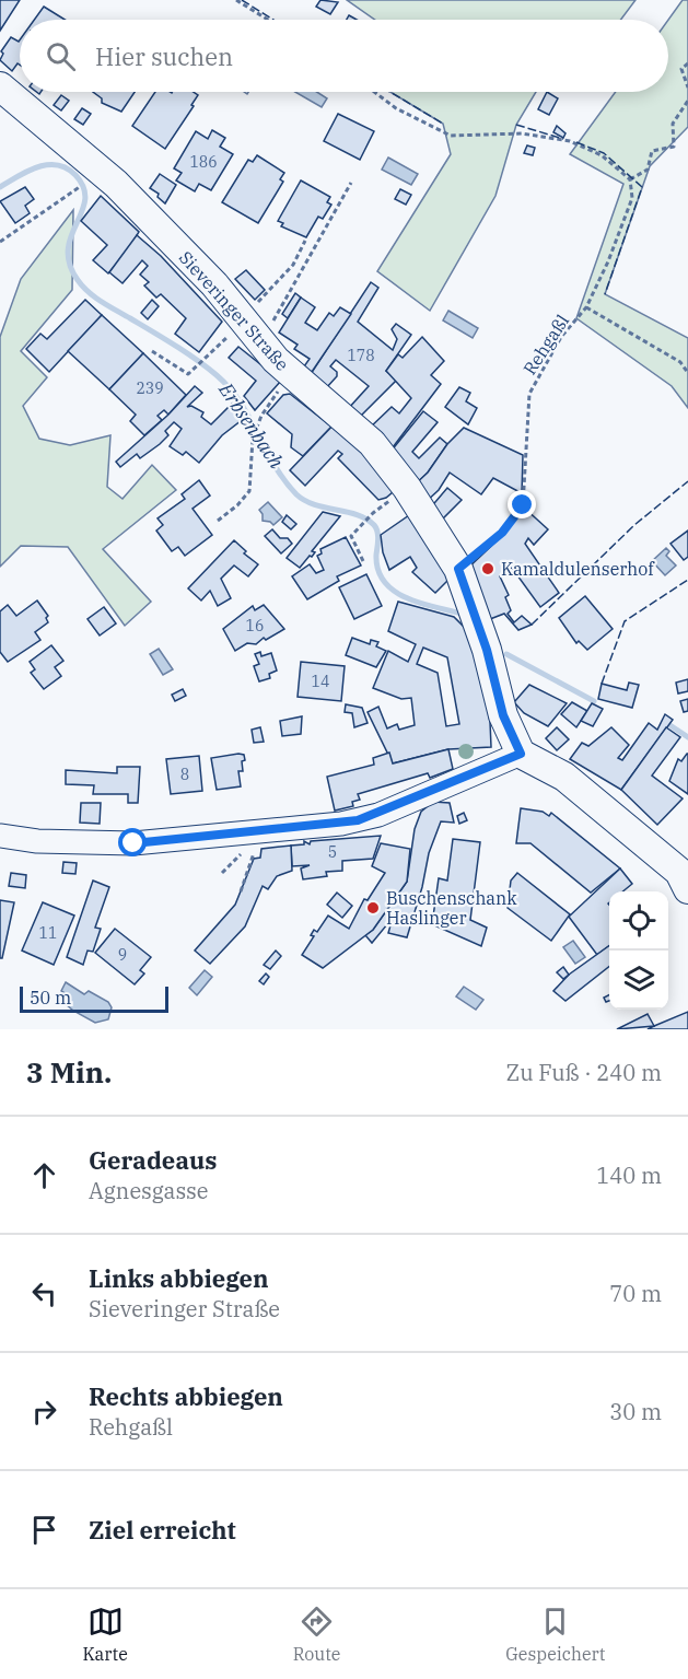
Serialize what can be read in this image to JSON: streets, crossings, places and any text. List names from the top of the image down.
{
  "streets": {
    "main road": ["Sieveringer Straße"],
    "path": ["Rehgaßl"]
  },
  "crossings": [
    ["Sieveringer Straße", "Rehgaßl"]
  ],
  "water": ["Erbsenbach"],
  "places": ["Kamaldulenserhof", "Buschenschank Haslinger"],
  "house_numbers": [
    "186",
    "178",
    "239",
    "16",
    "14",
    "8",
    "5",
    "11",
    "9"
  ],
  "scale_bar": "50 m",
  "page": {
    "search": "Hier suchen",
    "scale": "50 m",
    "heading": ["3 Min.", "Zu Fuß · 240 m"],
    "list": [
      ["Geradeaus", "Agnesgasse", "140 m"],
      ["Links abbiegen", "Sieveringer Straße", "70 m"],
      ["Rechts abbiegen", "Rehgaßl", "30 m"],
      "Ziel erreicht"
    ],
    "nav": ["Karte", "Route", "Gespeichert"]
  }
}
